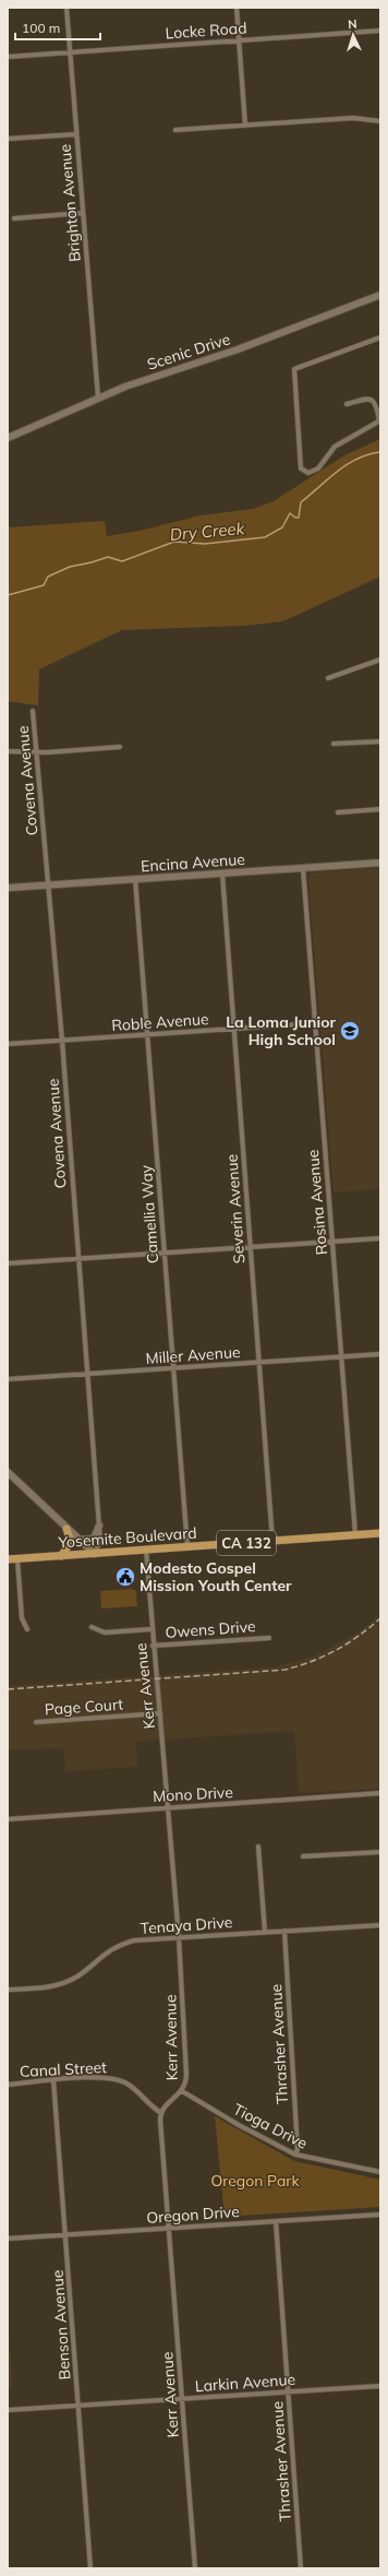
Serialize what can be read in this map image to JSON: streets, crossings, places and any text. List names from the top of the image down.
{
  "streets": {
    "main road": [
      "Scenic Drive",
      "Encina Avenue",
      "Yosemite Boulevard",
      "CA 132"
    ],
    "street": [
      "Locke Road",
      "Brighton Avenue",
      "Covena Avenue",
      "Roble Avenue",
      "Rosina Avenue",
      "Severin Avenue",
      "Camellia Way",
      "Miller Avenue",
      "Owens Drive",
      "Kerr Avenue",
      "Page Court",
      "Mono Drive",
      "Tenaya Drive",
      "Thrasher Avenue",
      "Canal Street",
      "Tioga Drive",
      "Oregon Drive",
      "Benson Avenue",
      "Larkin Avenue"
    ]
  },
  "crossings": [
    ["Locke Road", "Brighton Avenue"],
    ["Brighton Avenue", "Scenic Drive"],
    ["Covena Avenue", "Encina Avenue"],
    ["Covena Avenue", "Roble Avenue"],
    ["Covena Avenue", "Miller Avenue"],
    ["Covena Avenue", "Yosemite Boulevard"],
    ["Encina Avenue", "Rosina Avenue"],
    ["Encina Avenue", "Severin Avenue"],
    ["Encina Avenue", "Camellia Way"],
    ["Roble Avenue", "Rosina Avenue"],
    ["Roble Avenue", "Severin Avenue"],
    ["Roble Avenue", "Camellia Way"],
    ["Rosina Avenue", "Miller Avenue"],
    ["Rosina Avenue", "Yosemite Boulevard"],
    ["Severin Avenue", "Miller Avenue"],
    ["Severin Avenue", "Yosemite Boulevard"],
    ["Camellia Way", "Miller Avenue"],
    ["Camellia Way", "Yosemite Boulevard"],
    ["Yosemite Boulevard", "Kerr Avenue"],
    ["Owens Drive", "Kerr Avenue"],
    ["Kerr Avenue", "Page Court"],
    ["Kerr Avenue", "Mono Drive"],
    ["Kerr Avenue", "Tenaya Drive"],
    ["Kerr Avenue", "Canal Street"],
    ["Kerr Avenue", "Tioga Drive"],
    ["Kerr Avenue", "Oregon Drive"],
    ["Kerr Avenue", "Larkin Avenue"],
    ["Tenaya Drive", "Thrasher Avenue"],
    ["Thrasher Avenue", "Tioga Drive"],
    ["Thrasher Avenue", "Oregon Drive"],
    ["Thrasher Avenue", "Larkin Avenue"],
    ["Canal Street", "Benson Avenue"],
    ["Oregon Drive", "Benson Avenue"],
    ["Benson Avenue", "Larkin Avenue"]
  ],
  "water": ["Dry Creek"],
  "parks": ["Oregon Park"],
  "places": {
    "school or university": ["La Loma Junior High School"],
    "public building": ["Modesto Gospel Mission Youth Center"]
  },
  "scale_bar": "100 m",
  "north": "top"
}
